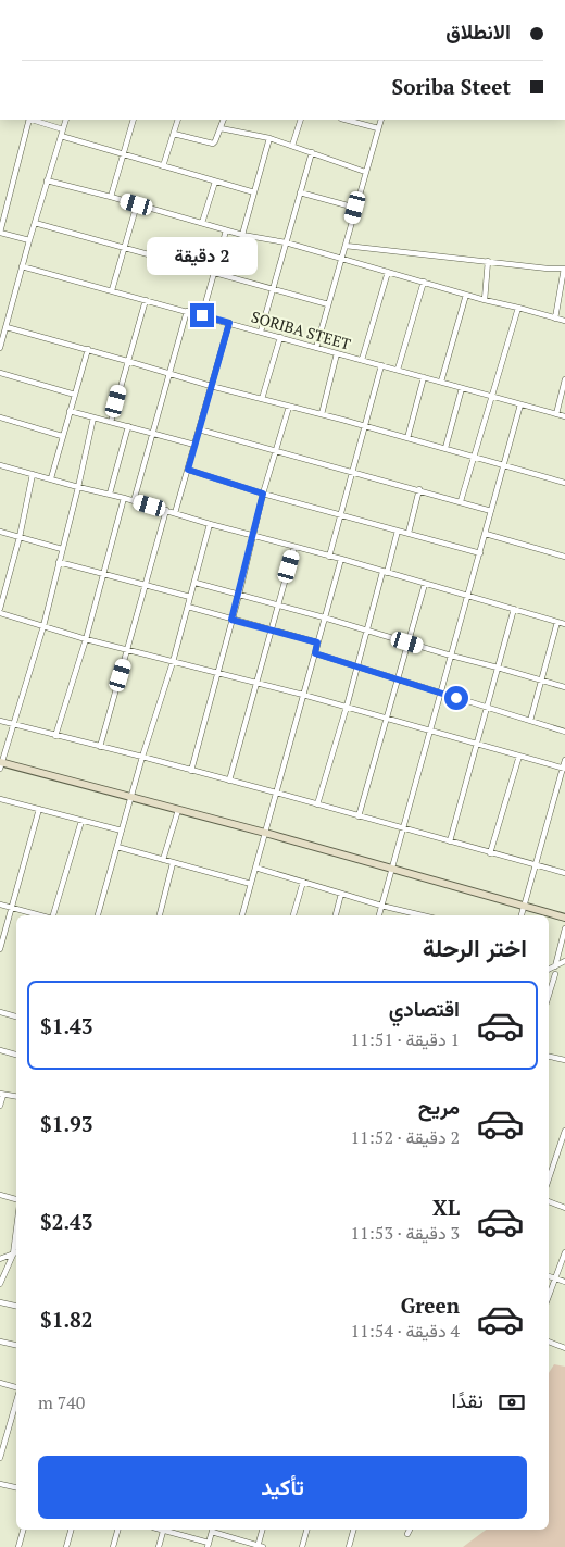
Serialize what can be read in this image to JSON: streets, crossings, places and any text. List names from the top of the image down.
{
  "streets": {
    "street": ["SORIBA STEET"]
  },
  "page": {
    "banner": ["الانطلاق", "Soriba Steet"],
    "bubble": "2 دقيقة",
    "heading": "اختر الرحلة",
    "list": [
      {
        "name": "اقتصادي",
        "note": "1 دقيقة · 11:51",
        "value": "$1.43"
      },
      {
        "name": "مريح",
        "note": "2 دقيقة · 11:52",
        "value": "$1.93"
      },
      {
        "name": "XL",
        "note": "3 دقيقة · 11:53",
        "value": "$2.43"
      },
      {
        "name": "Green",
        "note": "4 دقيقة · 11:54",
        "value": "$1.82"
      }
    ],
    "pay": ["نقدًا", "740 m"],
    "buttons": "تأكيد"
  }
}
